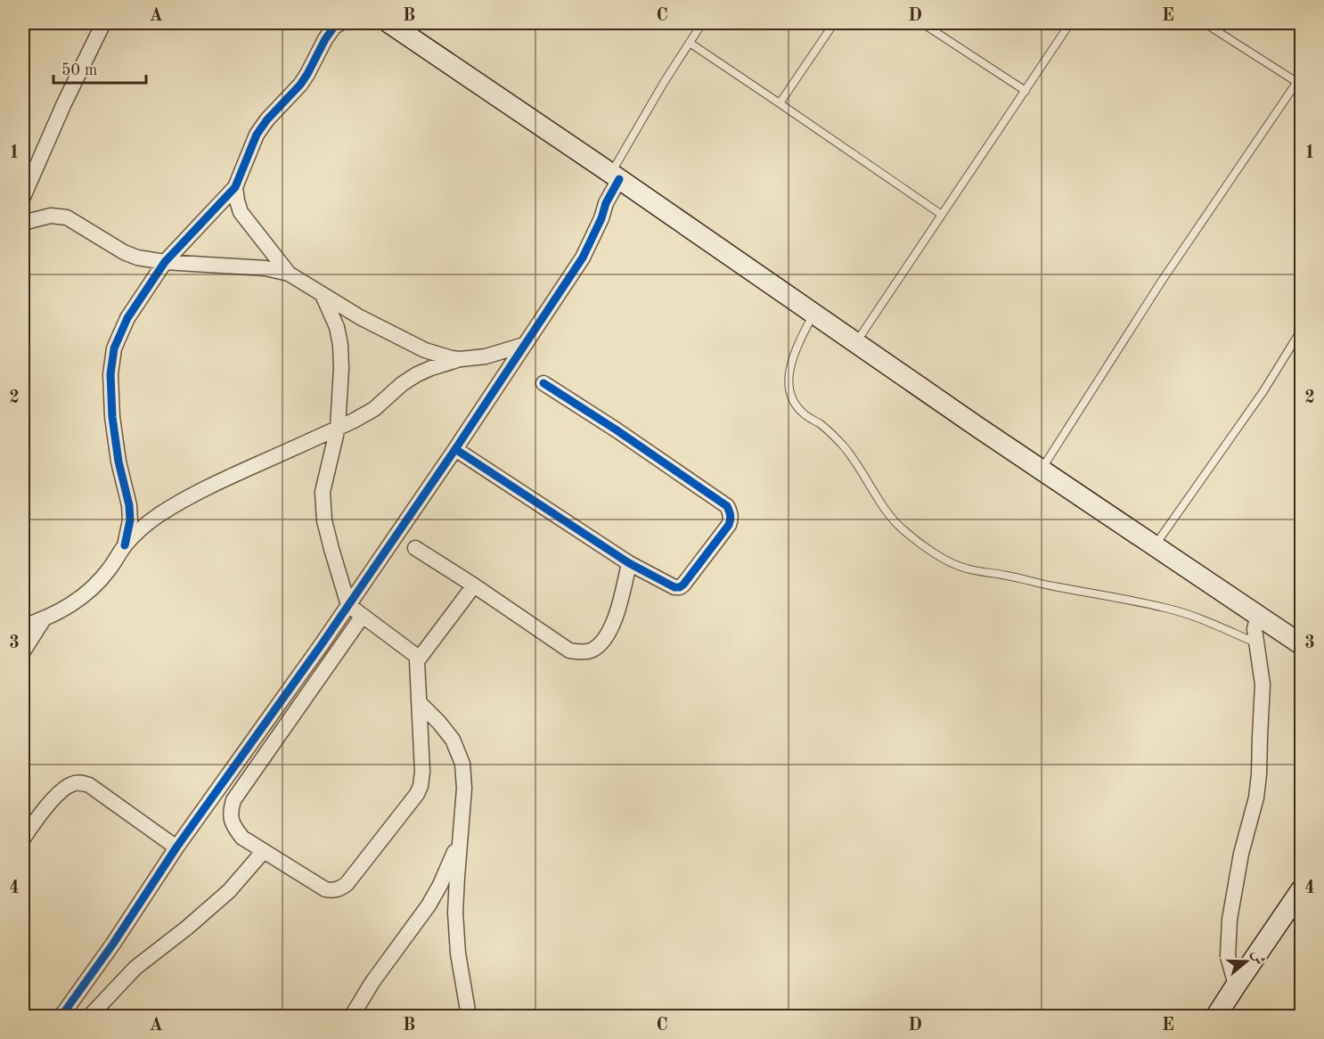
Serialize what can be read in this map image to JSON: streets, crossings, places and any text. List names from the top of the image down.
{
  "scale_bar": "50 m",
  "north": "right",
  "grid": {
    "columns": [
      "A",
      "B",
      "C",
      "D",
      "E"
    ],
    "rows": [
      "1",
      "2",
      "3",
      "4"
    ]
  }
}
